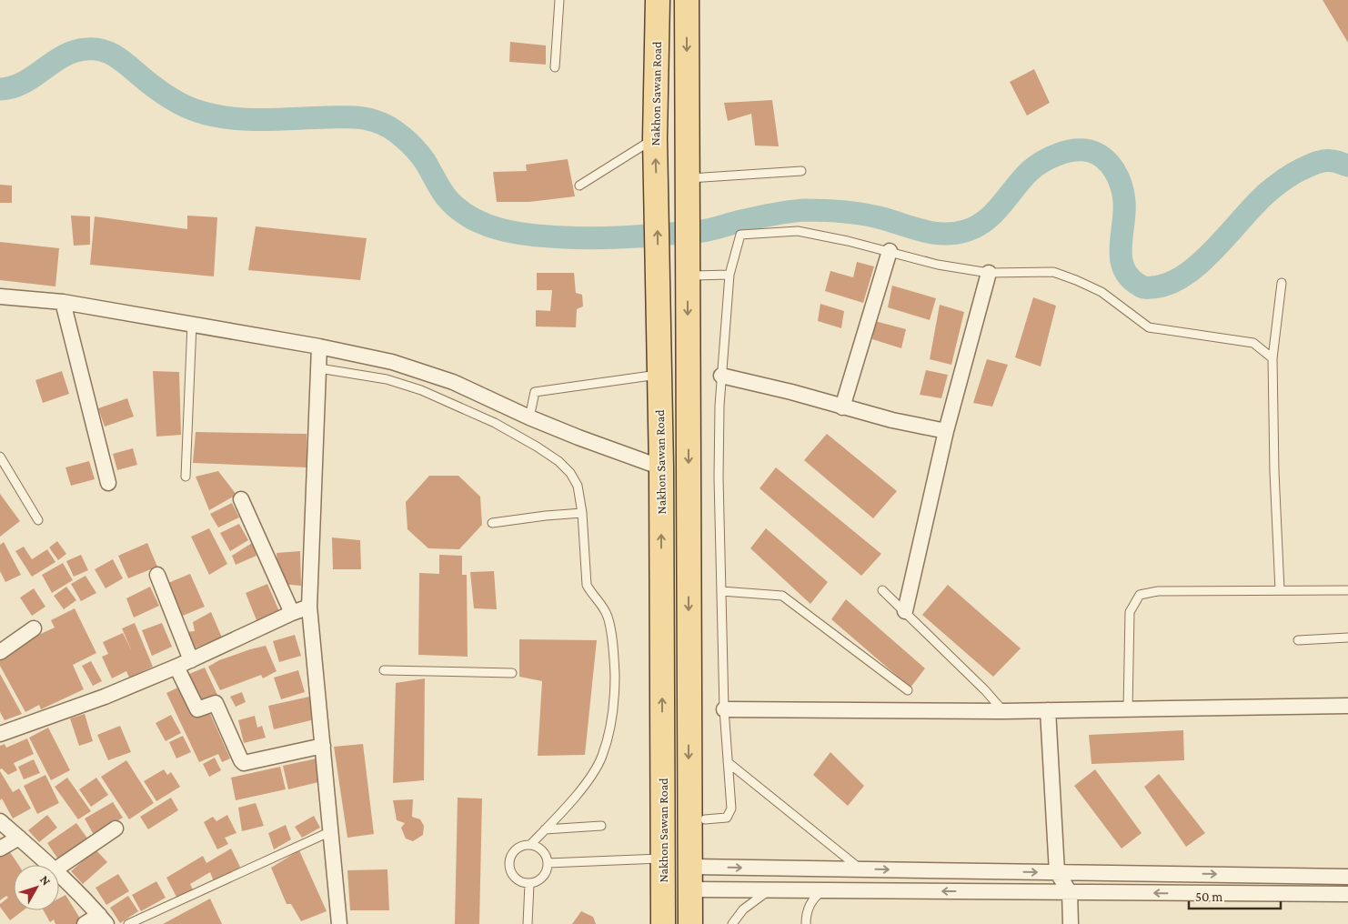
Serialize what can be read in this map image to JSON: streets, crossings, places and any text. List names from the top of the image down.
{
  "streets": {
    "main road": ["Nakhon Sawan Road"]
  },
  "scale_bar": "50 m",
  "north": "top right"
}
